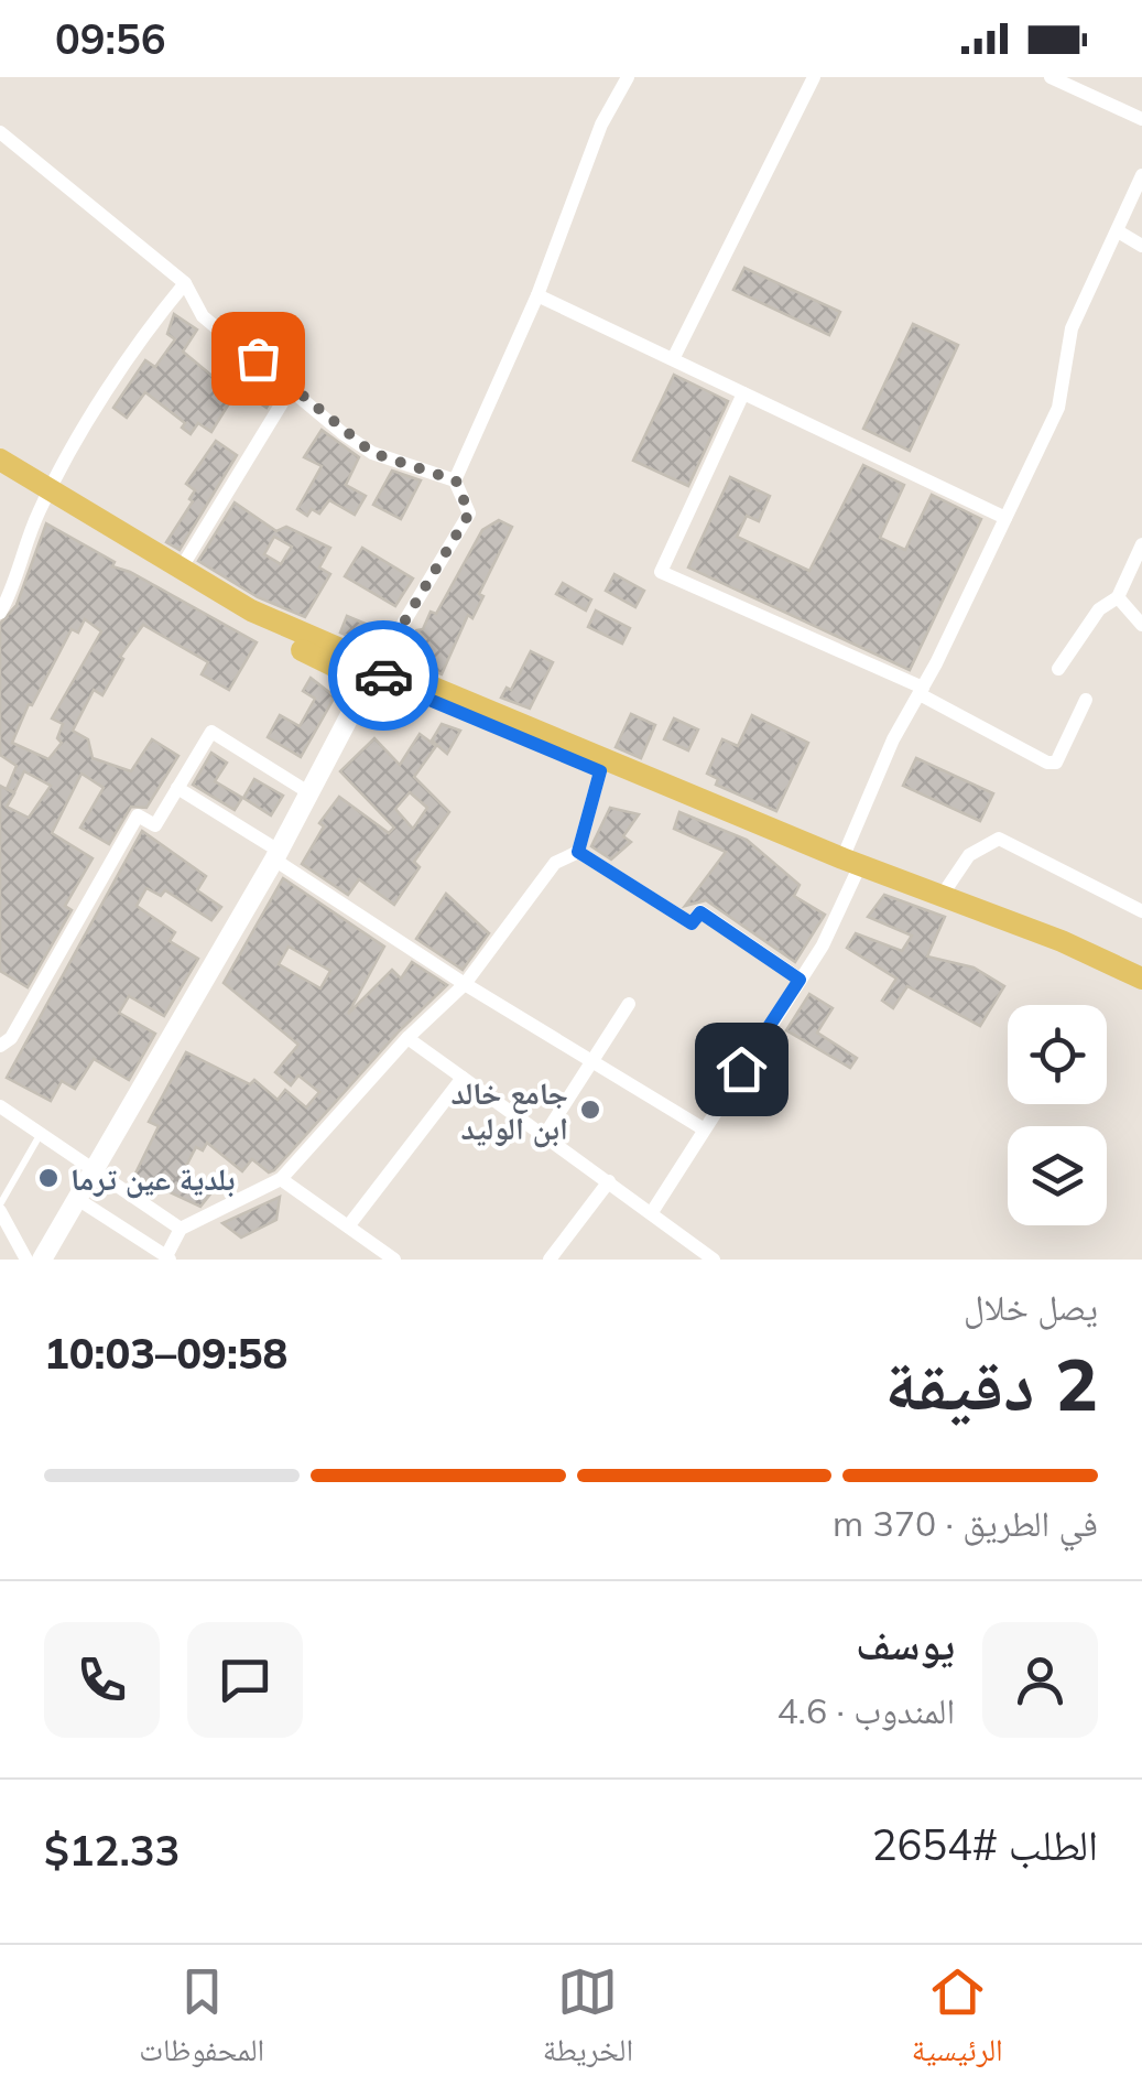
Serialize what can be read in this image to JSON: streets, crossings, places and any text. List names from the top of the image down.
{
  "places": ["جامع خالد ابن الوليد", "بلدية عين ترما"],
  "page": {
    "status": "09:56",
    "heading": ["2 دقيقة", "يصل خلال", "09:58–10:03"],
    "panel": [
      "يوسف",
      "المندوب · 4.6",
      "الطلب #2654",
      "$12.33"
    ],
    "bar": "في الطريق · 370 m",
    "tabs": ["الرئيسية", "الخريطة", "المحفوظات"]
  }
}
